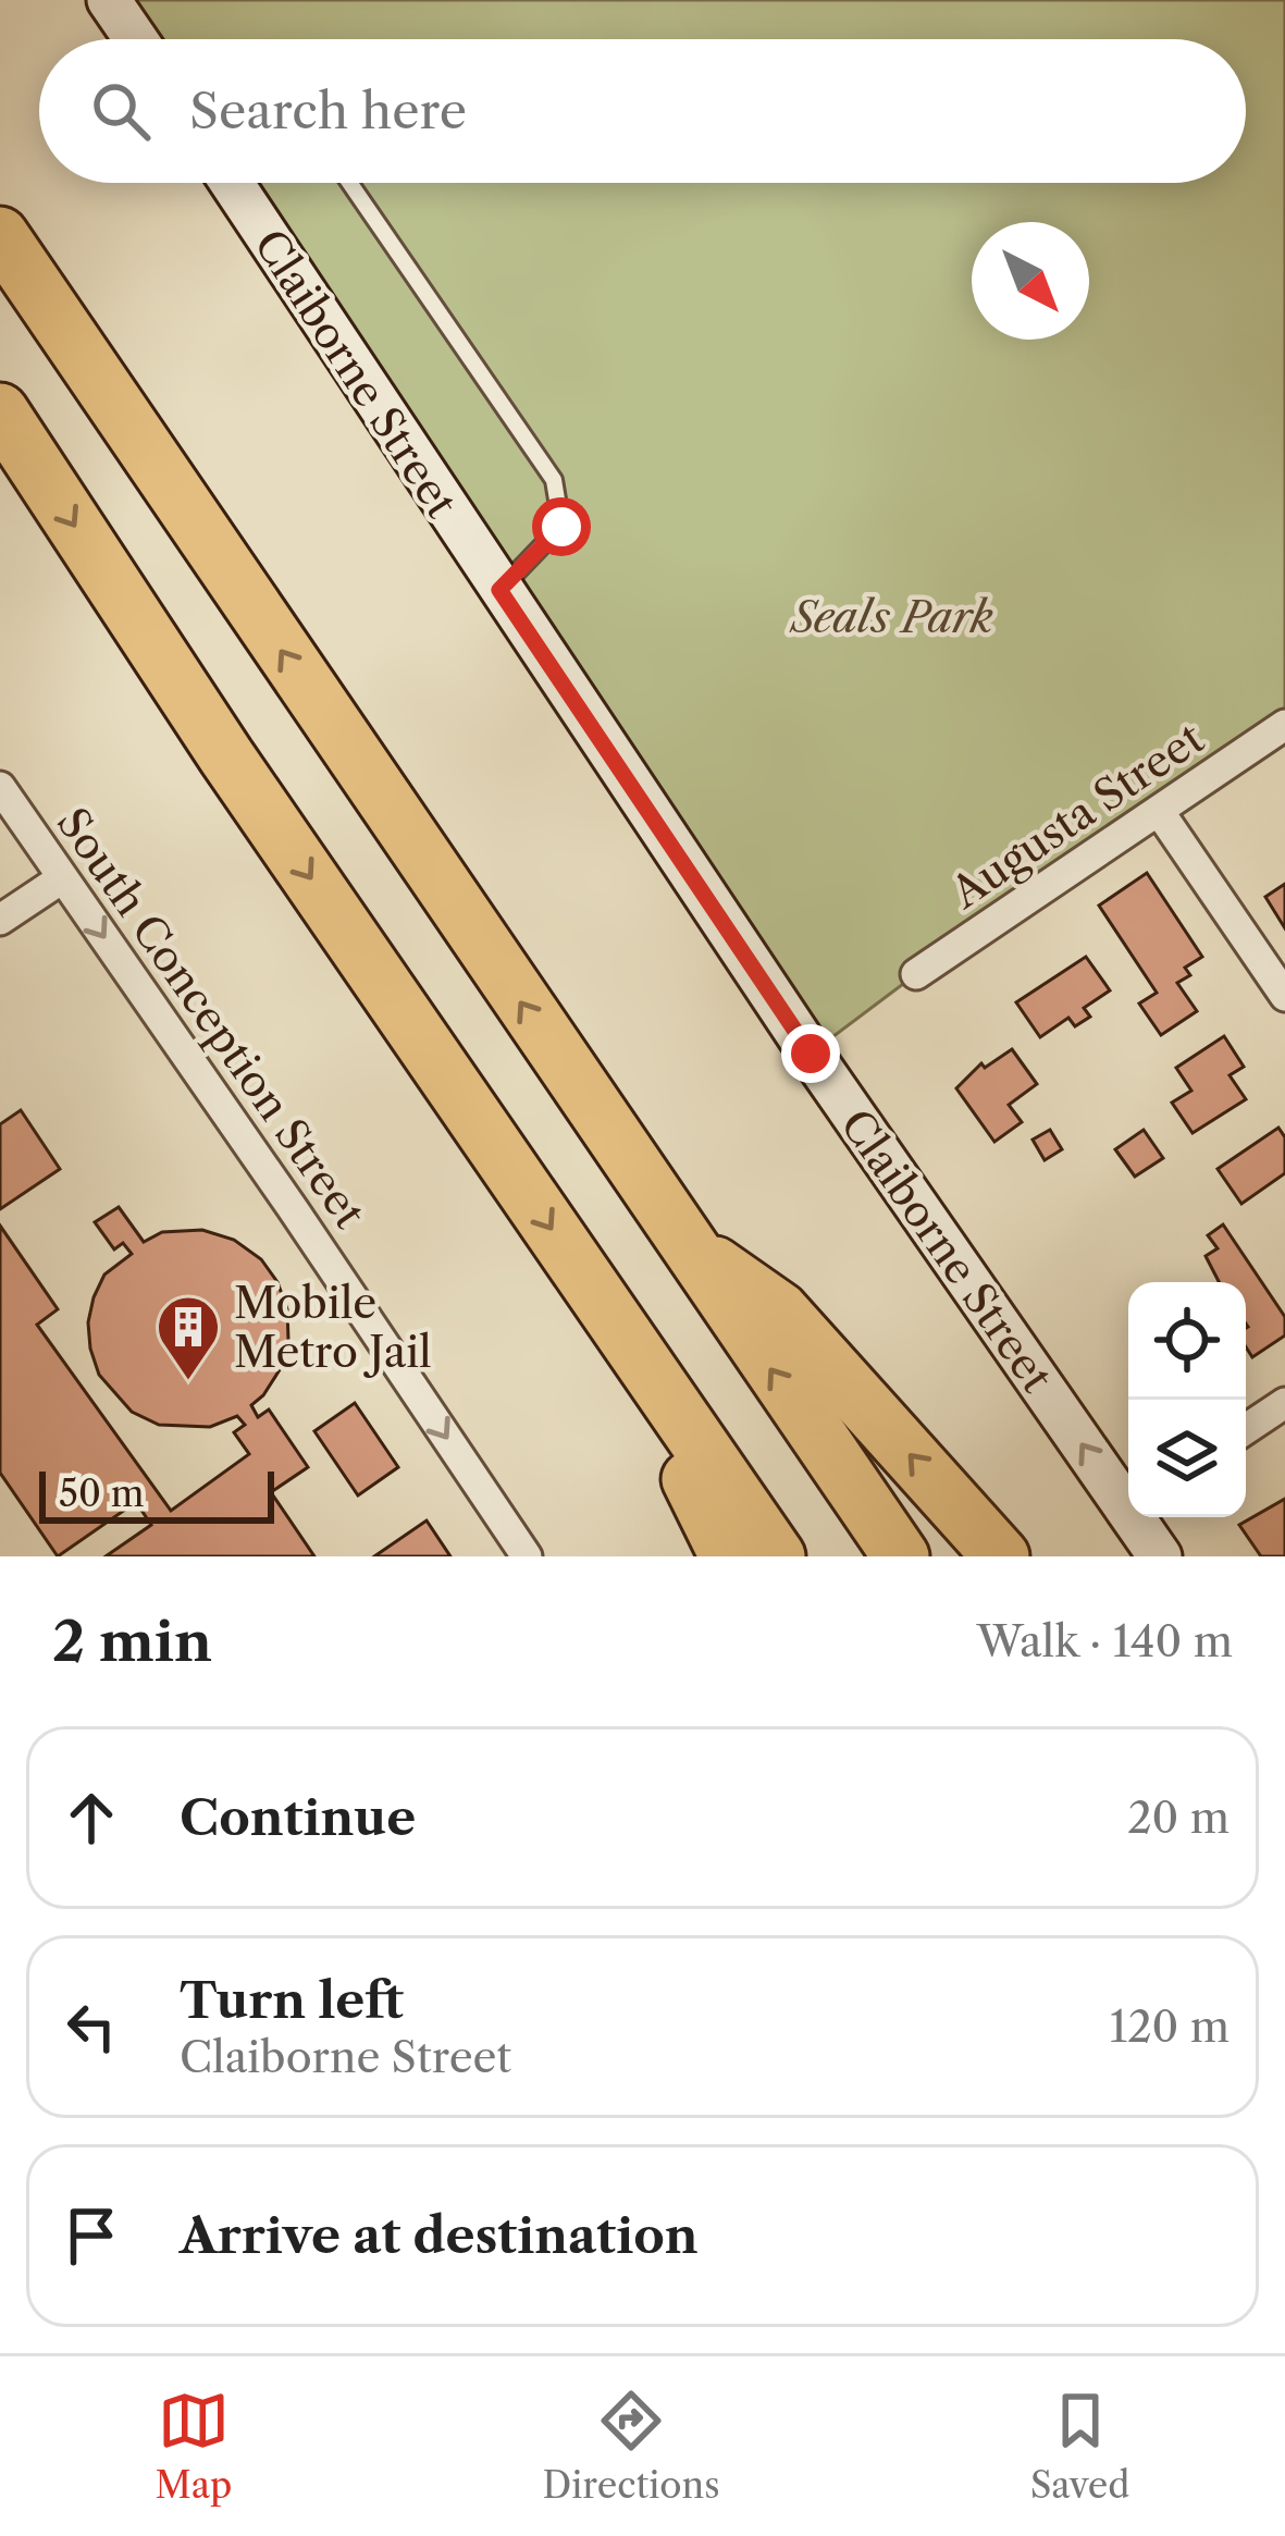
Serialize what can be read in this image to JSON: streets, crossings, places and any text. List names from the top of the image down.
{
  "streets": {
    "street": ["Claiborne Street", "Augusta Street", "South Conception Street"]
  },
  "one_way": ["Claiborne Street", "South Conception Street"],
  "parks": ["Seals Park"],
  "places": {
    "building": ["Mobile Metro Jail"]
  },
  "scale_bar": "50 m",
  "north": "bottom right",
  "page": {
    "search": "Search here",
    "scale": "50 m",
    "heading": ["2 min", "Walk · 140 m"],
    "list": [
      ["Continue", "20 m"],
      ["Turn left", "Claiborne Street", "120 m"],
      "Arrive at destination"
    ],
    "nav": ["Map", "Directions", "Saved"]
  }
}
